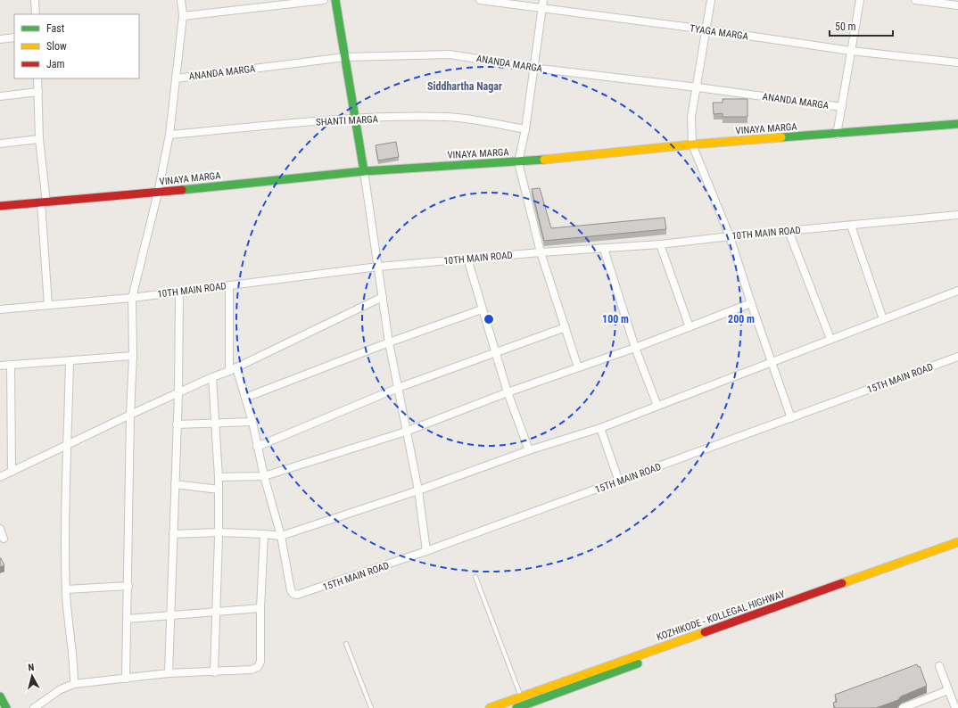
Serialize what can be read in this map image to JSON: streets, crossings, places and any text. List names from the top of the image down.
{
  "streets": {
    "street": [
      "TYAGA MARGA",
      "ANANDA MARGA",
      "SHANTI MARGA",
      "VINAYA MARGA",
      "10TH MAIN ROAD",
      "15TH MAIN ROAD",
      "KOZHIKODE - KOLLEGAL HIGHWAY"
    ]
  },
  "districts": ["Siddhartha Nagar"],
  "legend": ["Fast", "Slow", "Jam"],
  "scale_bar": "50 m",
  "north": "top",
  "rings": ["100 m", "200 m"]
}
